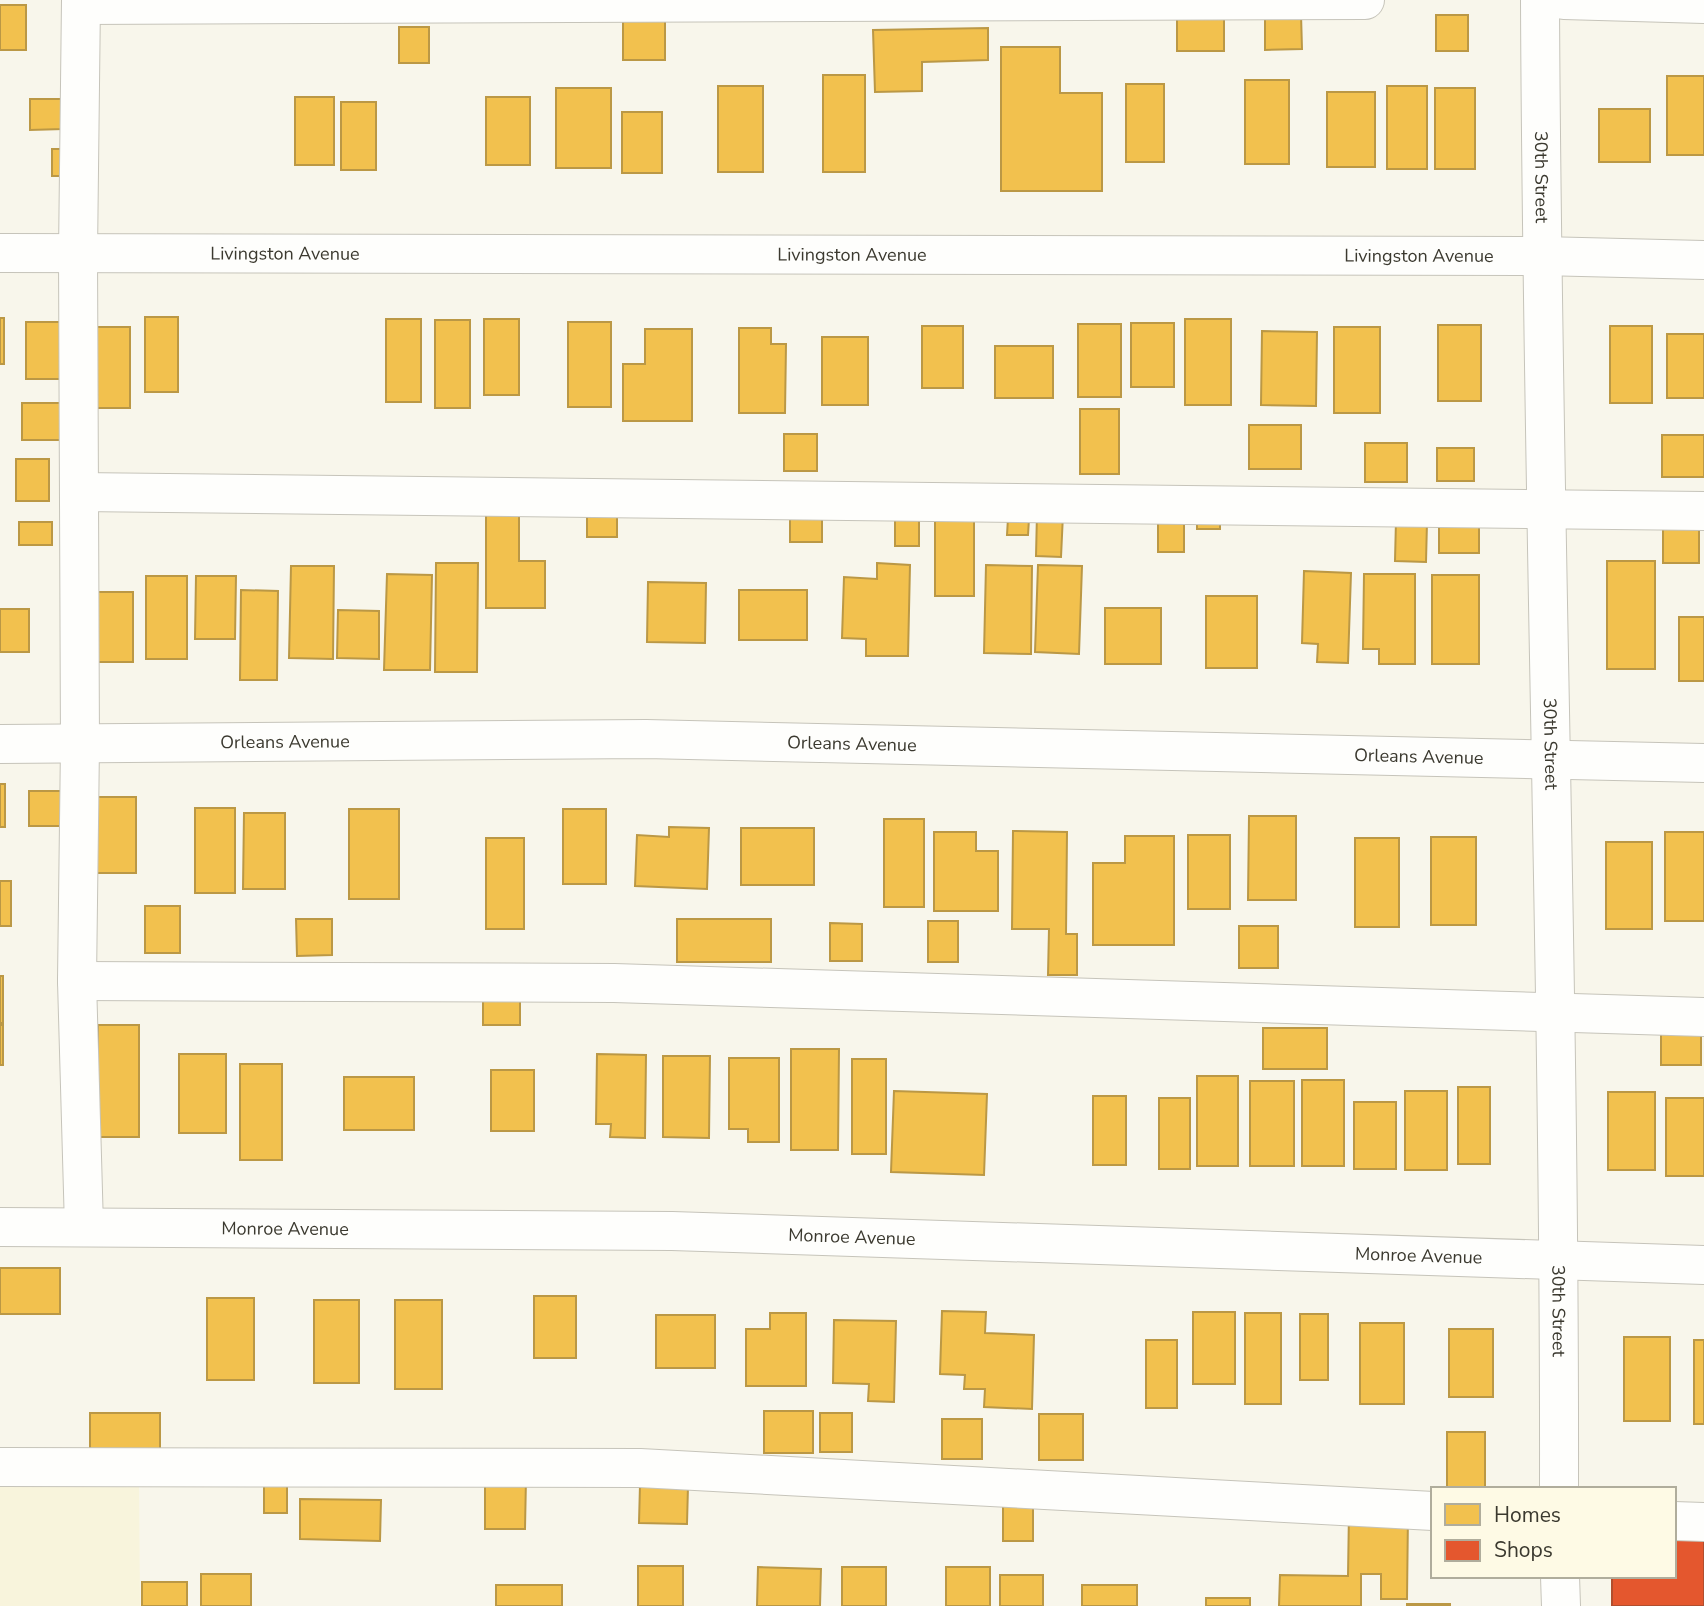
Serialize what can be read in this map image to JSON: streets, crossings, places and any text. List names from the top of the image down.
{
  "streets": {
    "street": [
      "30th Street",
      "Livingston Avenue",
      "Orleans Avenue",
      "Monroe Avenue"
    ]
  },
  "crossings": [
    ["30th Street", "Livingston Avenue"],
    ["30th Street", "Orleans Avenue"],
    ["30th Street", "Monroe Avenue"]
  ],
  "legend": ["Homes", "Shops"]
}
